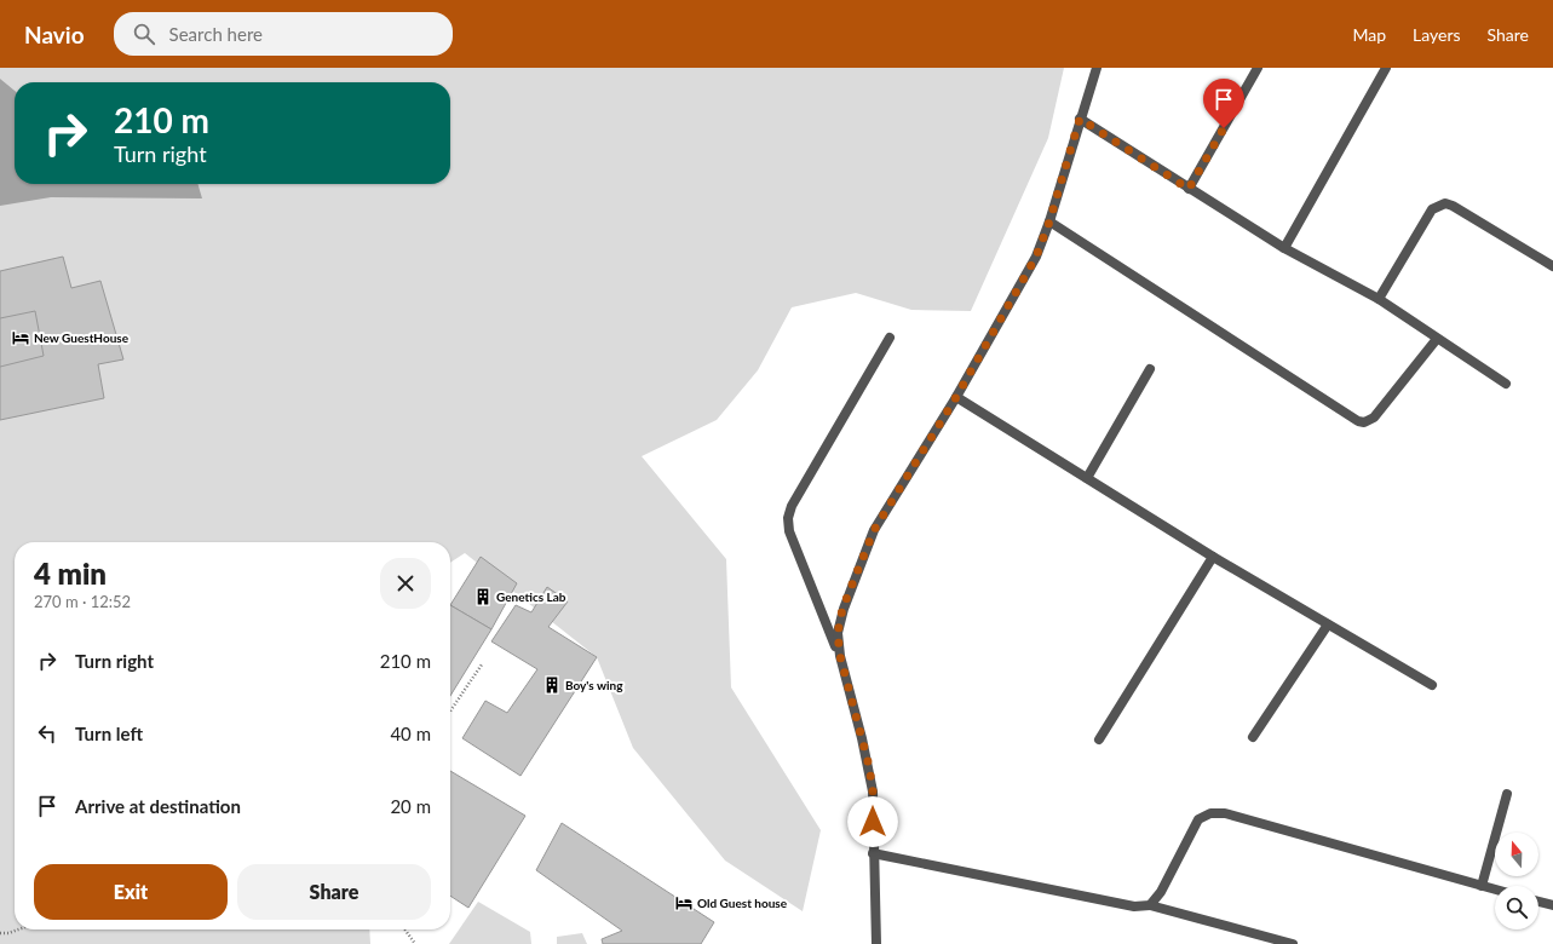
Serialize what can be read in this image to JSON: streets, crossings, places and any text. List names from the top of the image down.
{
  "places": {
    "hotel": ["New GuestHouse", "Old Guest house"],
    "building": ["Genetics Lab", "Boy's wing"]
  },
  "north": "top",
  "page": {
    "header": "Navio",
    "search": "Search here",
    "nav": ["Map", "Layers", "Share"],
    "turn": ["210 m", "Turn right"],
    "heading": ["4 min", "270 m · 12:52"],
    "list": [
      {
        "name": "Turn right",
        "value": "210 m"
      },
      {
        "name": "Turn left",
        "value": "40 m"
      },
      {
        "name": "Arrive at destination",
        "value": "20 m"
      }
    ],
    "buttons": ["Exit", "Share"]
  }
}
